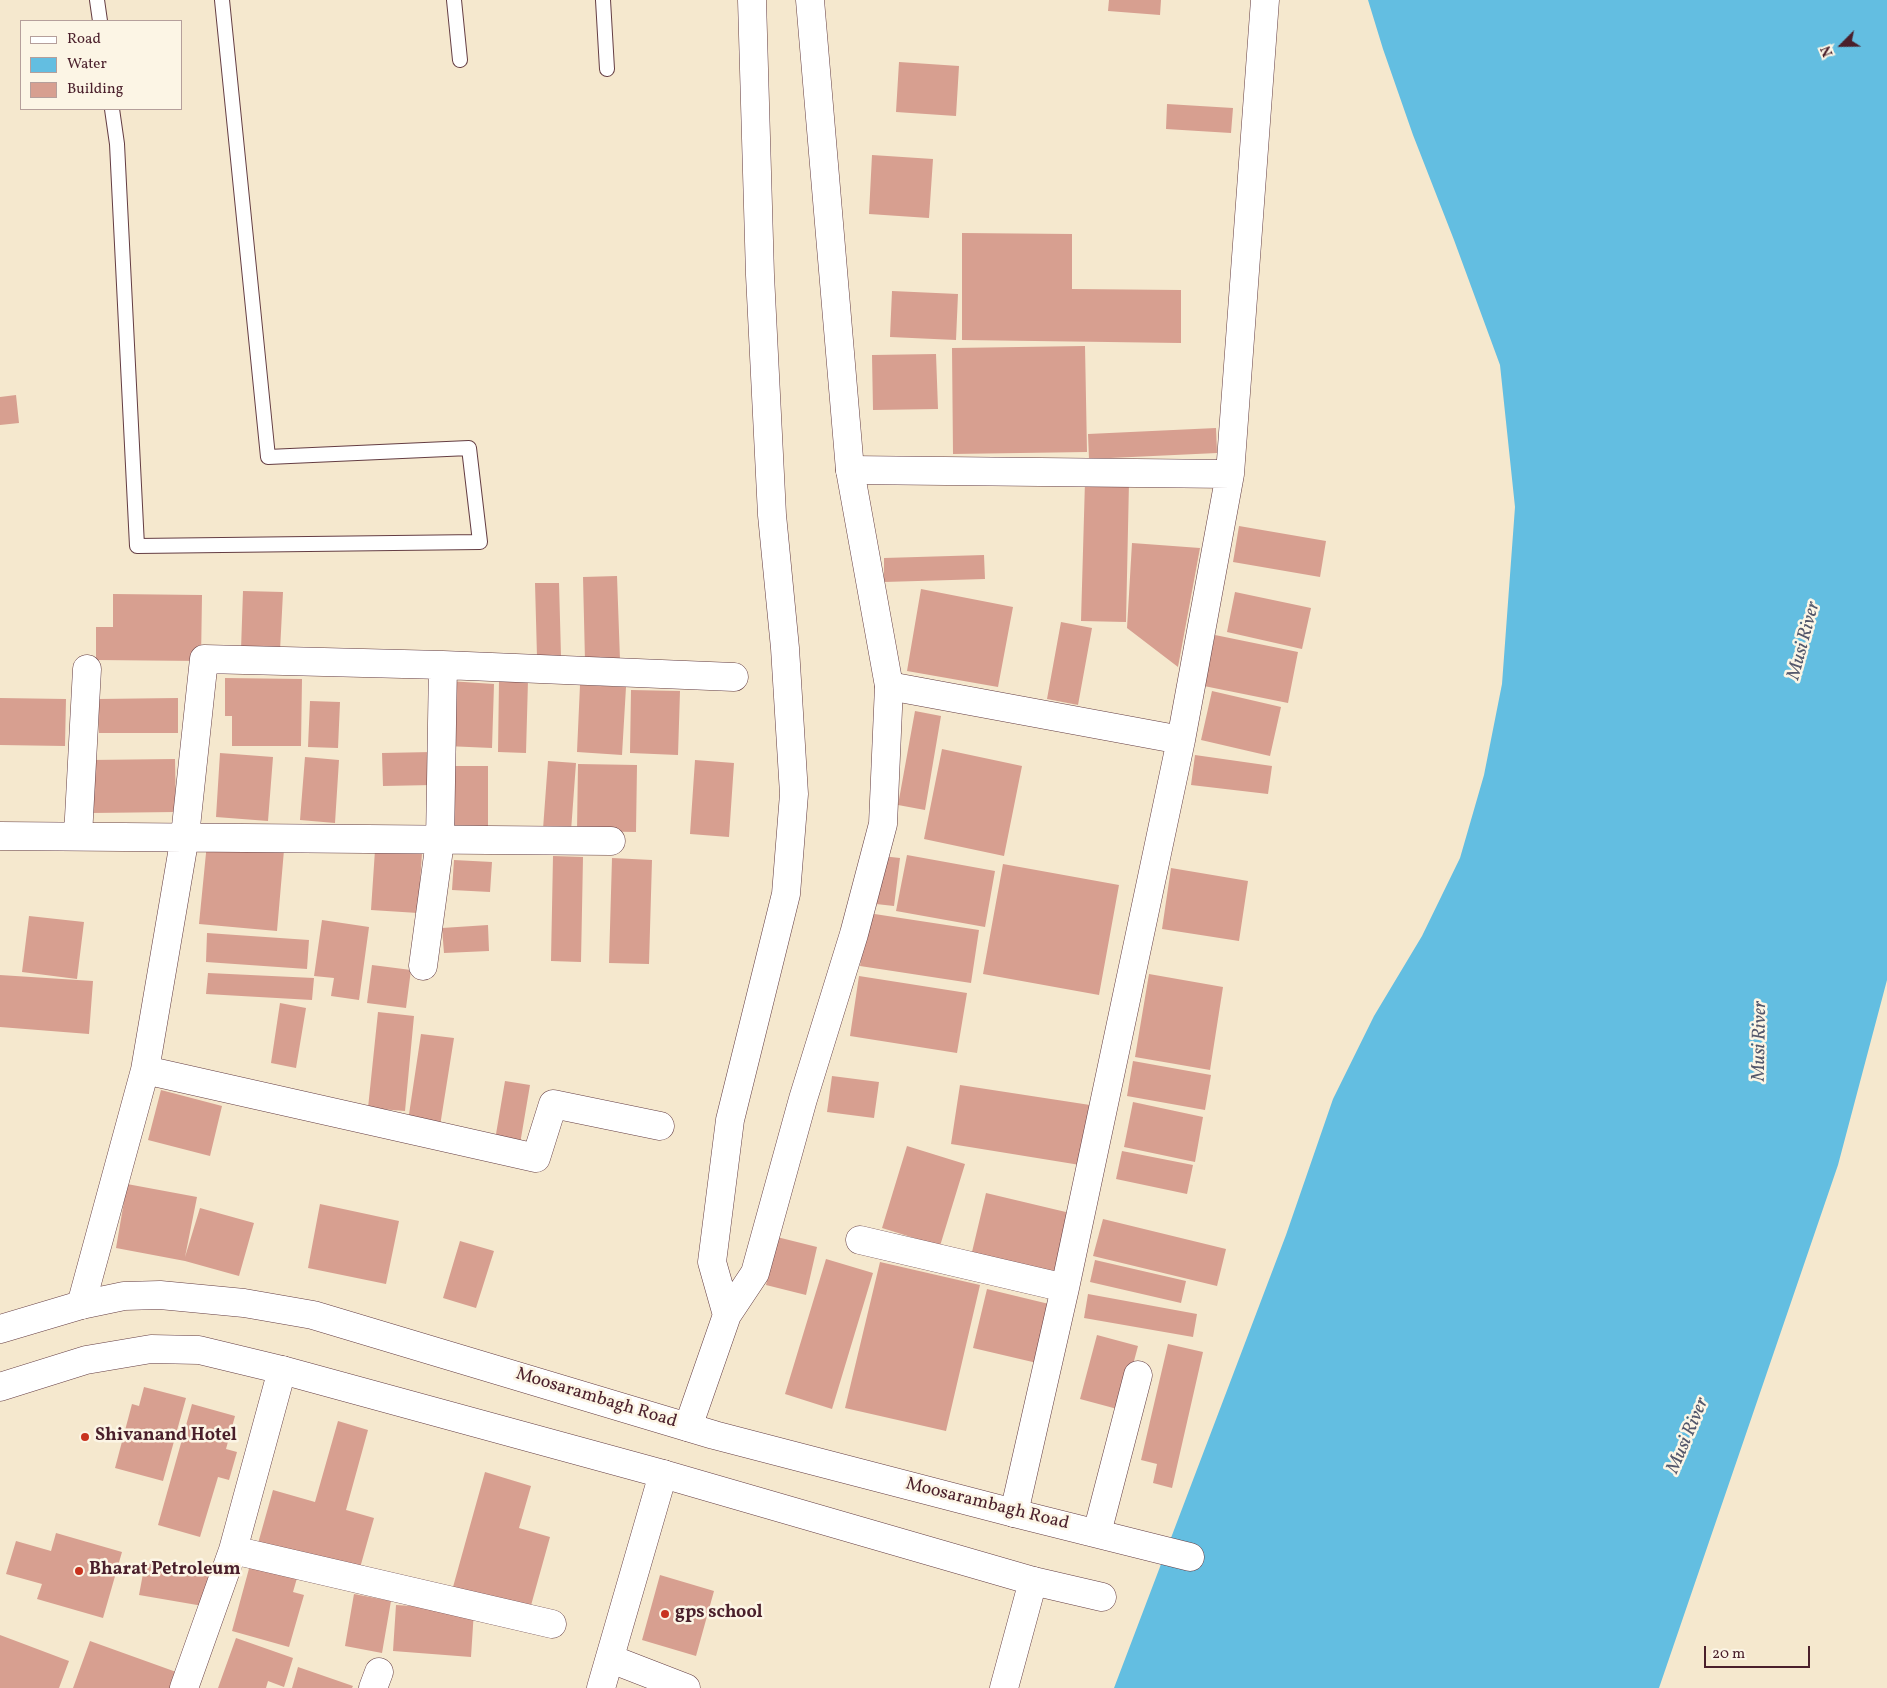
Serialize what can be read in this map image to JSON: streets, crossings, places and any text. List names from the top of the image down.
{
  "streets": {
    "street": ["Moosarambagh Road"]
  },
  "water": ["Musi River"],
  "places": ["Shivanand Hotel", "Bharat Petroleum", "gps school"],
  "legend": ["Road", "Water", "Building"],
  "scale_bar": "20 m",
  "north": "bottom left"
}
